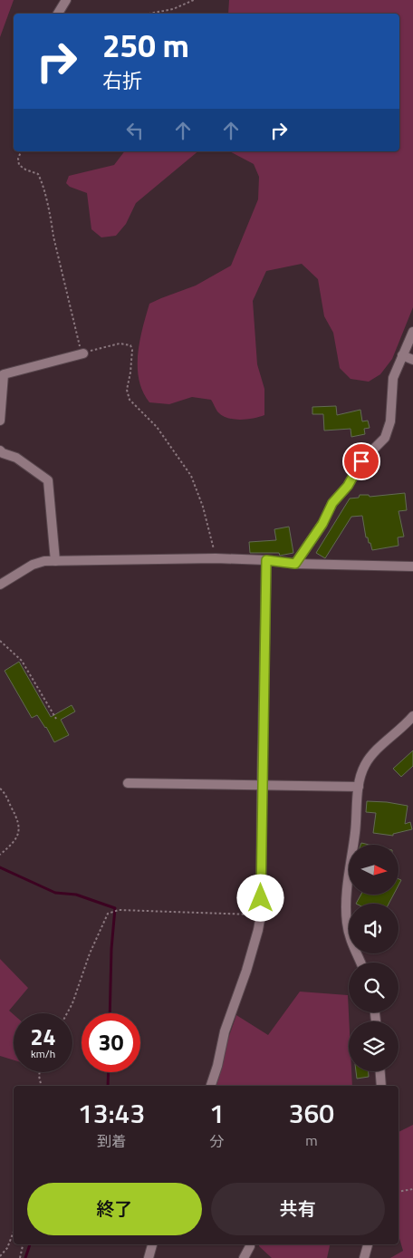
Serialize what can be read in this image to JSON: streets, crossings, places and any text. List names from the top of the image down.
{
  "north": "right",
  "page": {
    "turn": ["250 m", "右折"],
    "speed": "24 km/h",
    "limit": "30",
    "eta": [
      "13:43",
      "到着",
      "1",
      "分",
      "360",
      "m"
    ],
    "buttons": ["終了", "共有"]
  }
}
